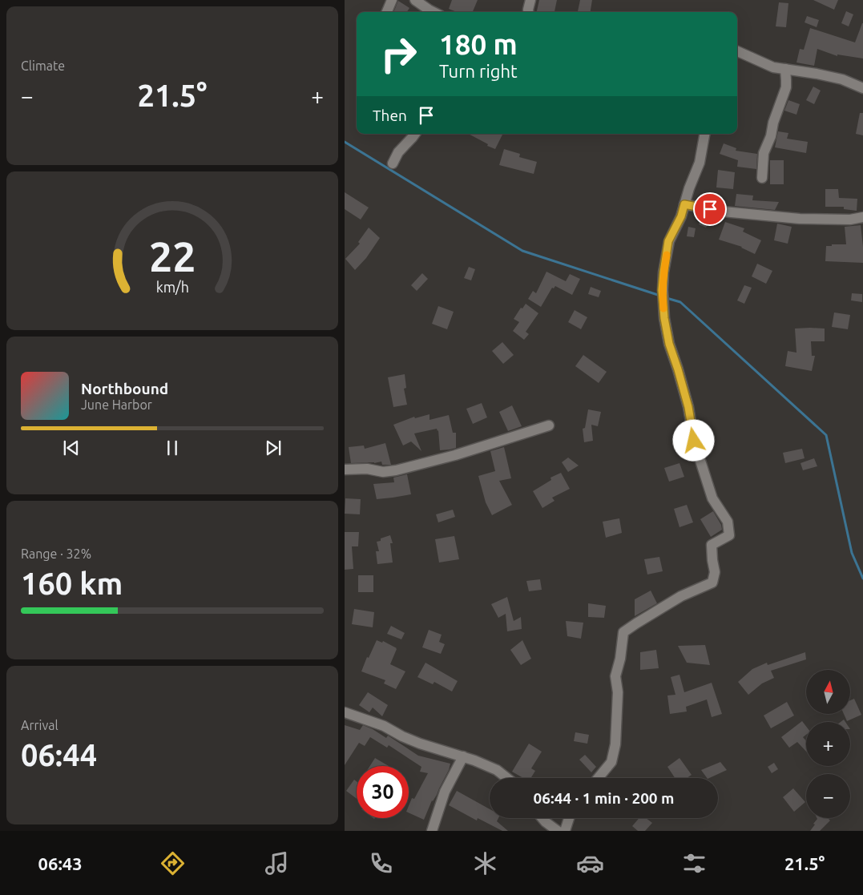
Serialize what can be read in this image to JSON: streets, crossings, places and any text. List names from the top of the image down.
{
  "north": "top",
  "page": {
    "tile": [
      "Climate",
      ["Range · 32%", "160 km"],
      ["Arrival", "06:44"]
    ],
    "turn": ["180 m", "Turn right"],
    "heat": ["−", "21.5°", "+"],
    "then": "Then",
    "song": ["Northbound", "June Harbor"],
    "map_buttons": ["+", "−"],
    "limit": "30",
    "trip": "06:44 · 1 min · 200 m",
    "tabs": ["06:43", "21.5°"],
    "gauge": ["22", "km/h"]
  }
}
